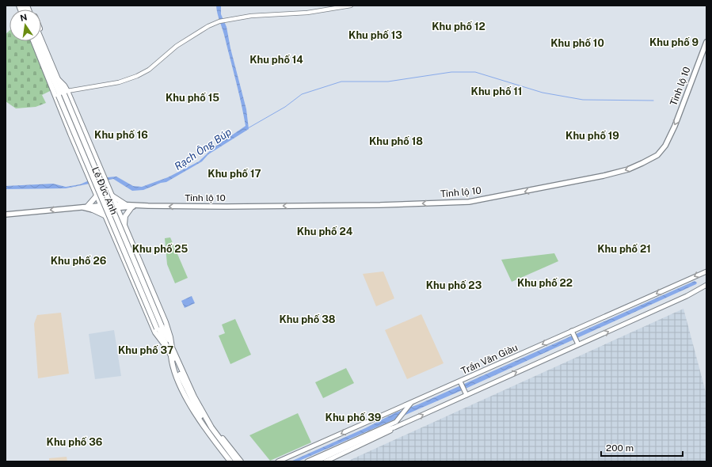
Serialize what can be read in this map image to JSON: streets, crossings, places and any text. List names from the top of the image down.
{
  "streets": {
    "highway": ["Lê Đức Anh"],
    "main road": ["Tỉnh lộ 10", "Trần Văn Giàu"]
  },
  "crossings": [
    ["Tỉnh lộ 10", "Lê Đức Anh"]
  ],
  "one_way": ["Tỉnh lộ 10"],
  "districts": [
    "Khu phố 12",
    "Khu phố 13",
    "Khu phố 9",
    "Khu phố 10",
    "Khu phố 14",
    "Khu phố 11",
    "Khu phố 15",
    "Khu phố 16",
    "Khu phố 19",
    "Khu phố 18",
    "Khu phố 17",
    "Khu phố 24",
    "Khu phố 25",
    "Khu phố 21",
    "Khu phố 26",
    "Khu phố 22",
    "Khu phố 23",
    "Khu phố 38",
    "Khu phố 37",
    "Khu phố 39",
    "Khu phố 36"
  ],
  "water": ["Rạch Ông Búp"],
  "scale_bar": "200 m",
  "north": "top"
}
